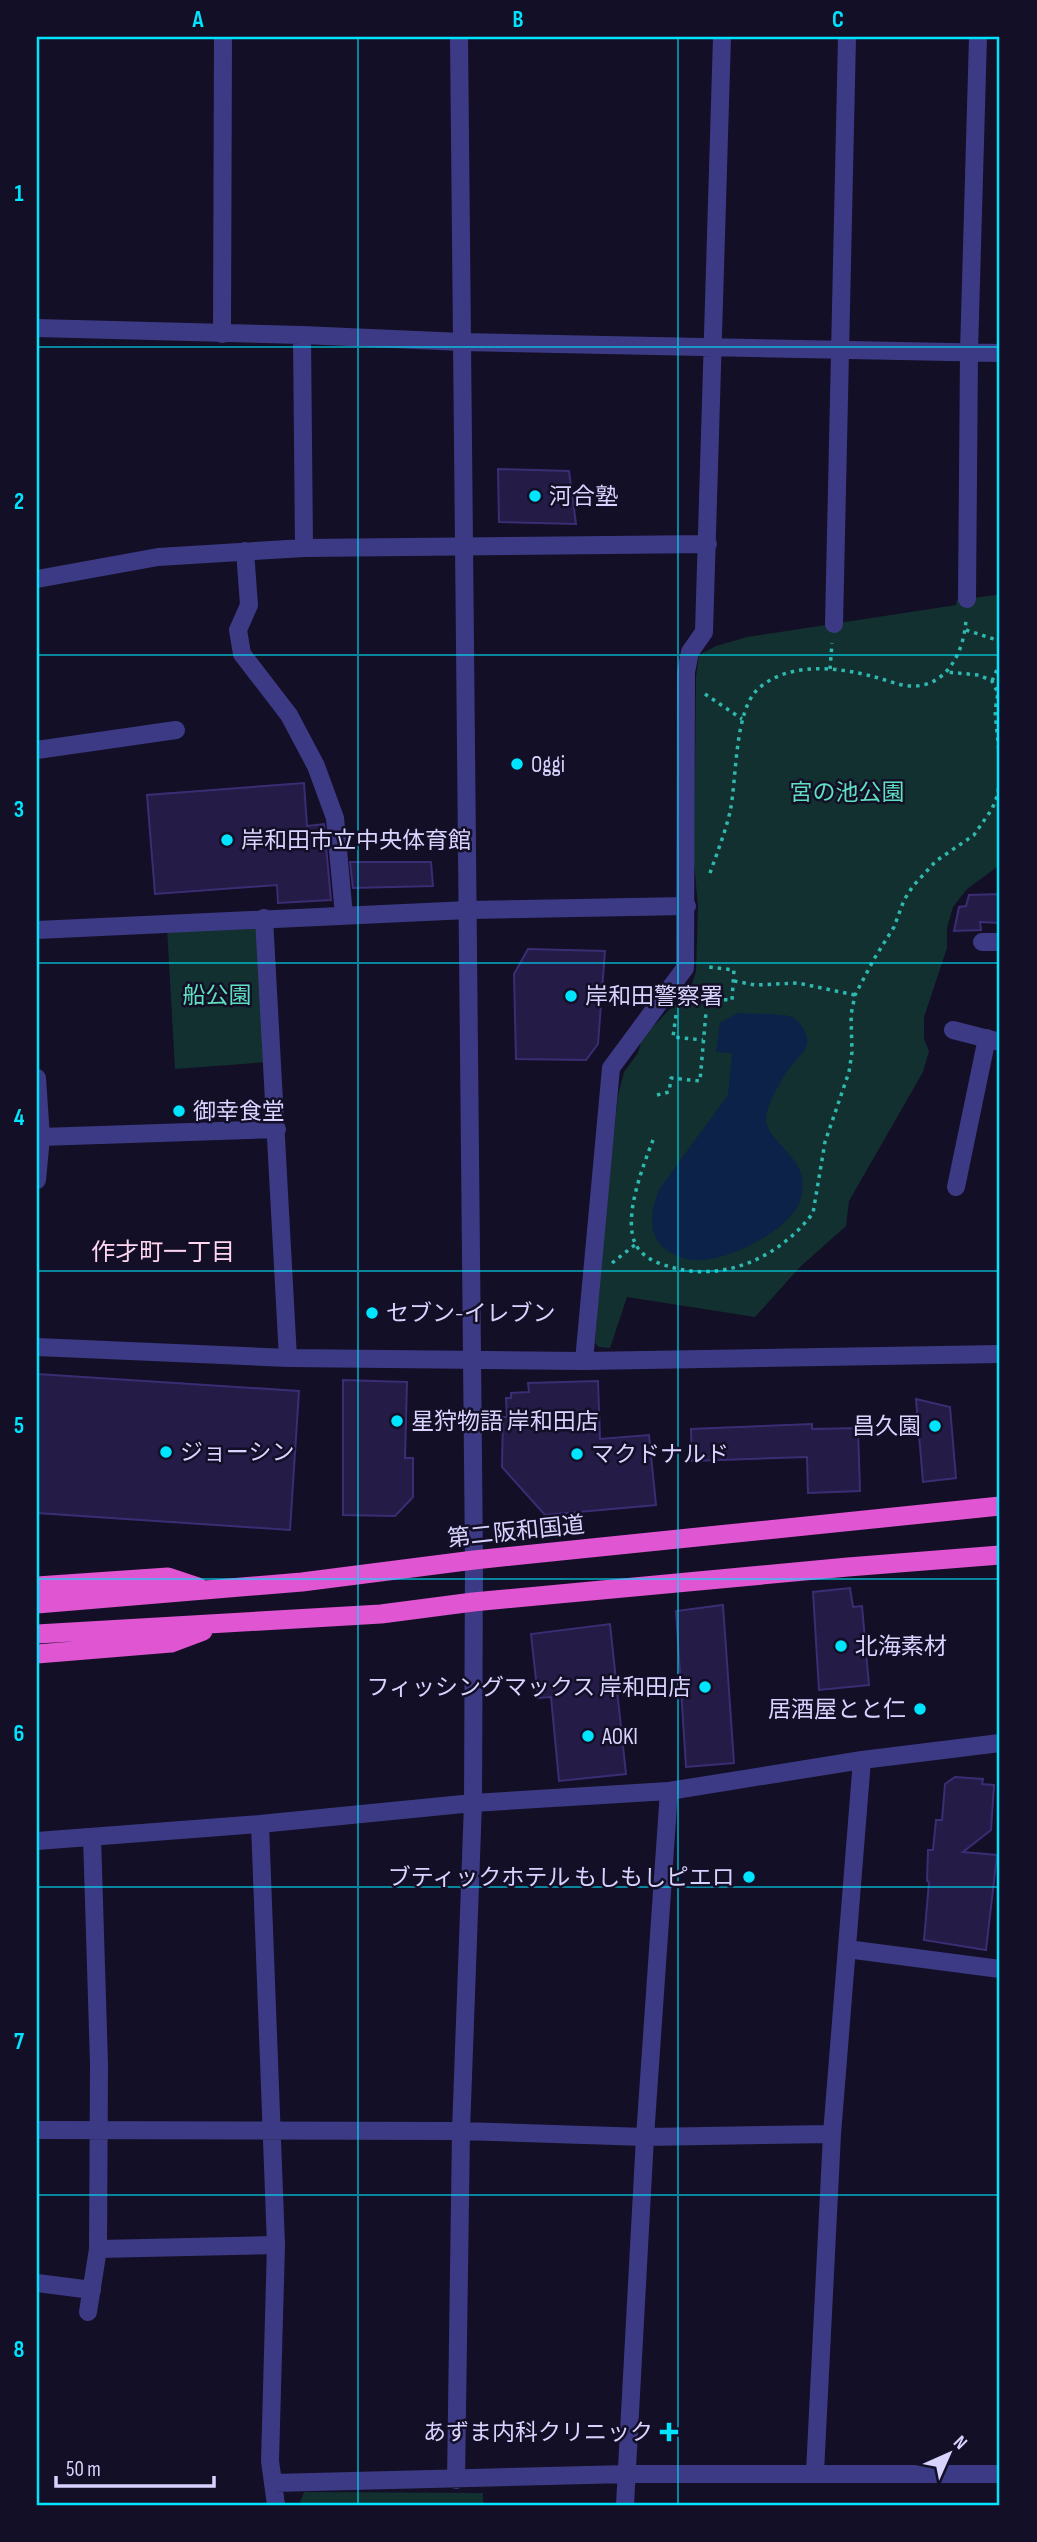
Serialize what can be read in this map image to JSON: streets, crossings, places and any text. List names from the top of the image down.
{
  "streets": {
    "highway": ["第二阪和国道"]
  },
  "districts": ["作才町一丁目"],
  "parks": ["宮の池公園", "船公園"],
  "places": {
    "other": [
      "河合塾",
      "Oggi",
      "岸和田市立中央体育館",
      "岸和田警察署",
      "御幸食堂",
      "セブン-イレブン",
      "星狩物語 岸和田店",
      "昌久園",
      "ジョーシン",
      "マクドナルド",
      "北海素材",
      "フィッシングマックス 岸和田店",
      "居酒屋とと仁",
      "AOKI",
      "ブティックホテル もしもしピエロ"
    ],
    "health": ["あずま内科クリニック"]
  },
  "scale_bar": "50 m",
  "north": "top right",
  "grid": {
    "columns": ["A", "B", "C"],
    "rows": [
      "1",
      "2",
      "3",
      "4",
      "5",
      "6",
      "7",
      "8"
    ]
  }
}
